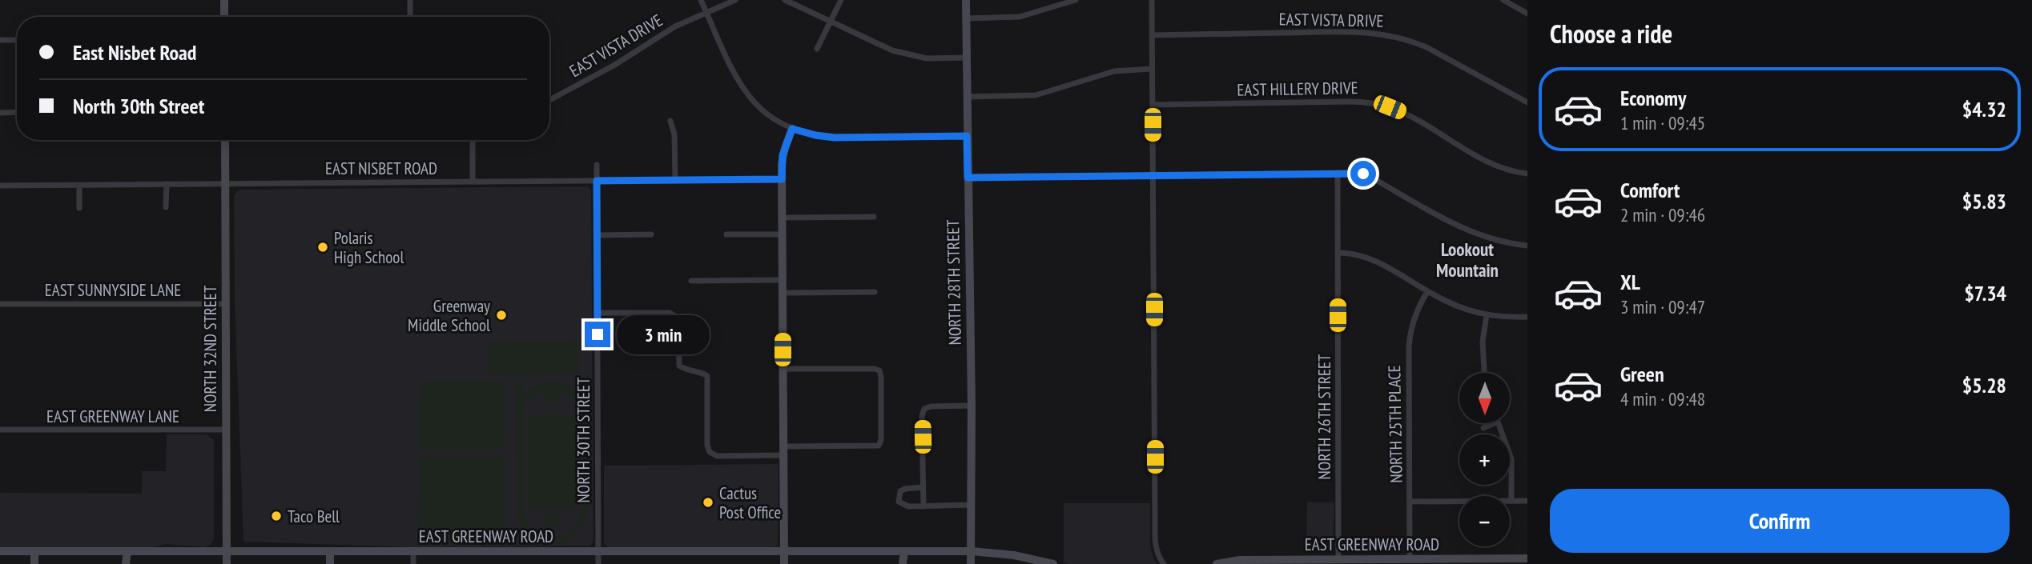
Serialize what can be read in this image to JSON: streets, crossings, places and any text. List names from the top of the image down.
{
  "streets": {
    "main road": ["NORTH 28TH STREET", "NORTH 32ND STREET", "EAST GREENWAY ROAD"],
    "street": [
      "EAST VISTA DRIVE",
      "EAST HILLERY DRIVE",
      "EAST NISBET ROAD",
      "EAST SUNNYSIDE LANE",
      "EAST GREENWAY LANE",
      "NORTH 26TH STREET",
      "NORTH 25TH PLACE",
      "NORTH 30TH STREET"
    ]
  },
  "crossings": [
    ["EAST NISBET ROAD", "NORTH 32ND STREET"],
    ["EAST NISBET ROAD", "NORTH 30TH STREET"],
    ["NORTH 28TH STREET", "EAST GREENWAY ROAD"],
    ["EAST SUNNYSIDE LANE", "NORTH 32ND STREET"],
    ["NORTH 32ND STREET", "EAST GREENWAY LANE"],
    ["NORTH 32ND STREET", "EAST GREENWAY ROAD"],
    ["NORTH 26TH STREET", "EAST GREENWAY ROAD"],
    ["NORTH 25TH PLACE", "EAST GREENWAY ROAD"],
    ["NORTH 30TH STREET", "EAST GREENWAY ROAD"]
  ],
  "districts": ["Lookout Mountain"],
  "places": [
    "Polaris High School",
    "Greenway Middle School",
    "Cactus Post Office",
    "Taco Bell"
  ],
  "north": "bottom",
  "page": {
    "heading": "Choose a ride",
    "banner": ["East Nisbet Road", "North 30th Street"],
    "list": [
      {
        "name": "Economy",
        "note": "1 min · 09:45",
        "value": "$4.32"
      },
      {
        "name": "Comfort",
        "note": "2 min · 09:46",
        "value": "$5.83"
      },
      {
        "name": "XL",
        "note": "3 min · 09:47",
        "value": "$7.34"
      },
      {
        "name": "Green",
        "note": "4 min · 09:48",
        "value": "$5.28"
      }
    ],
    "bubble": "3 min",
    "map_buttons": ["+", "−"],
    "buttons": "Confirm"
  }
}
